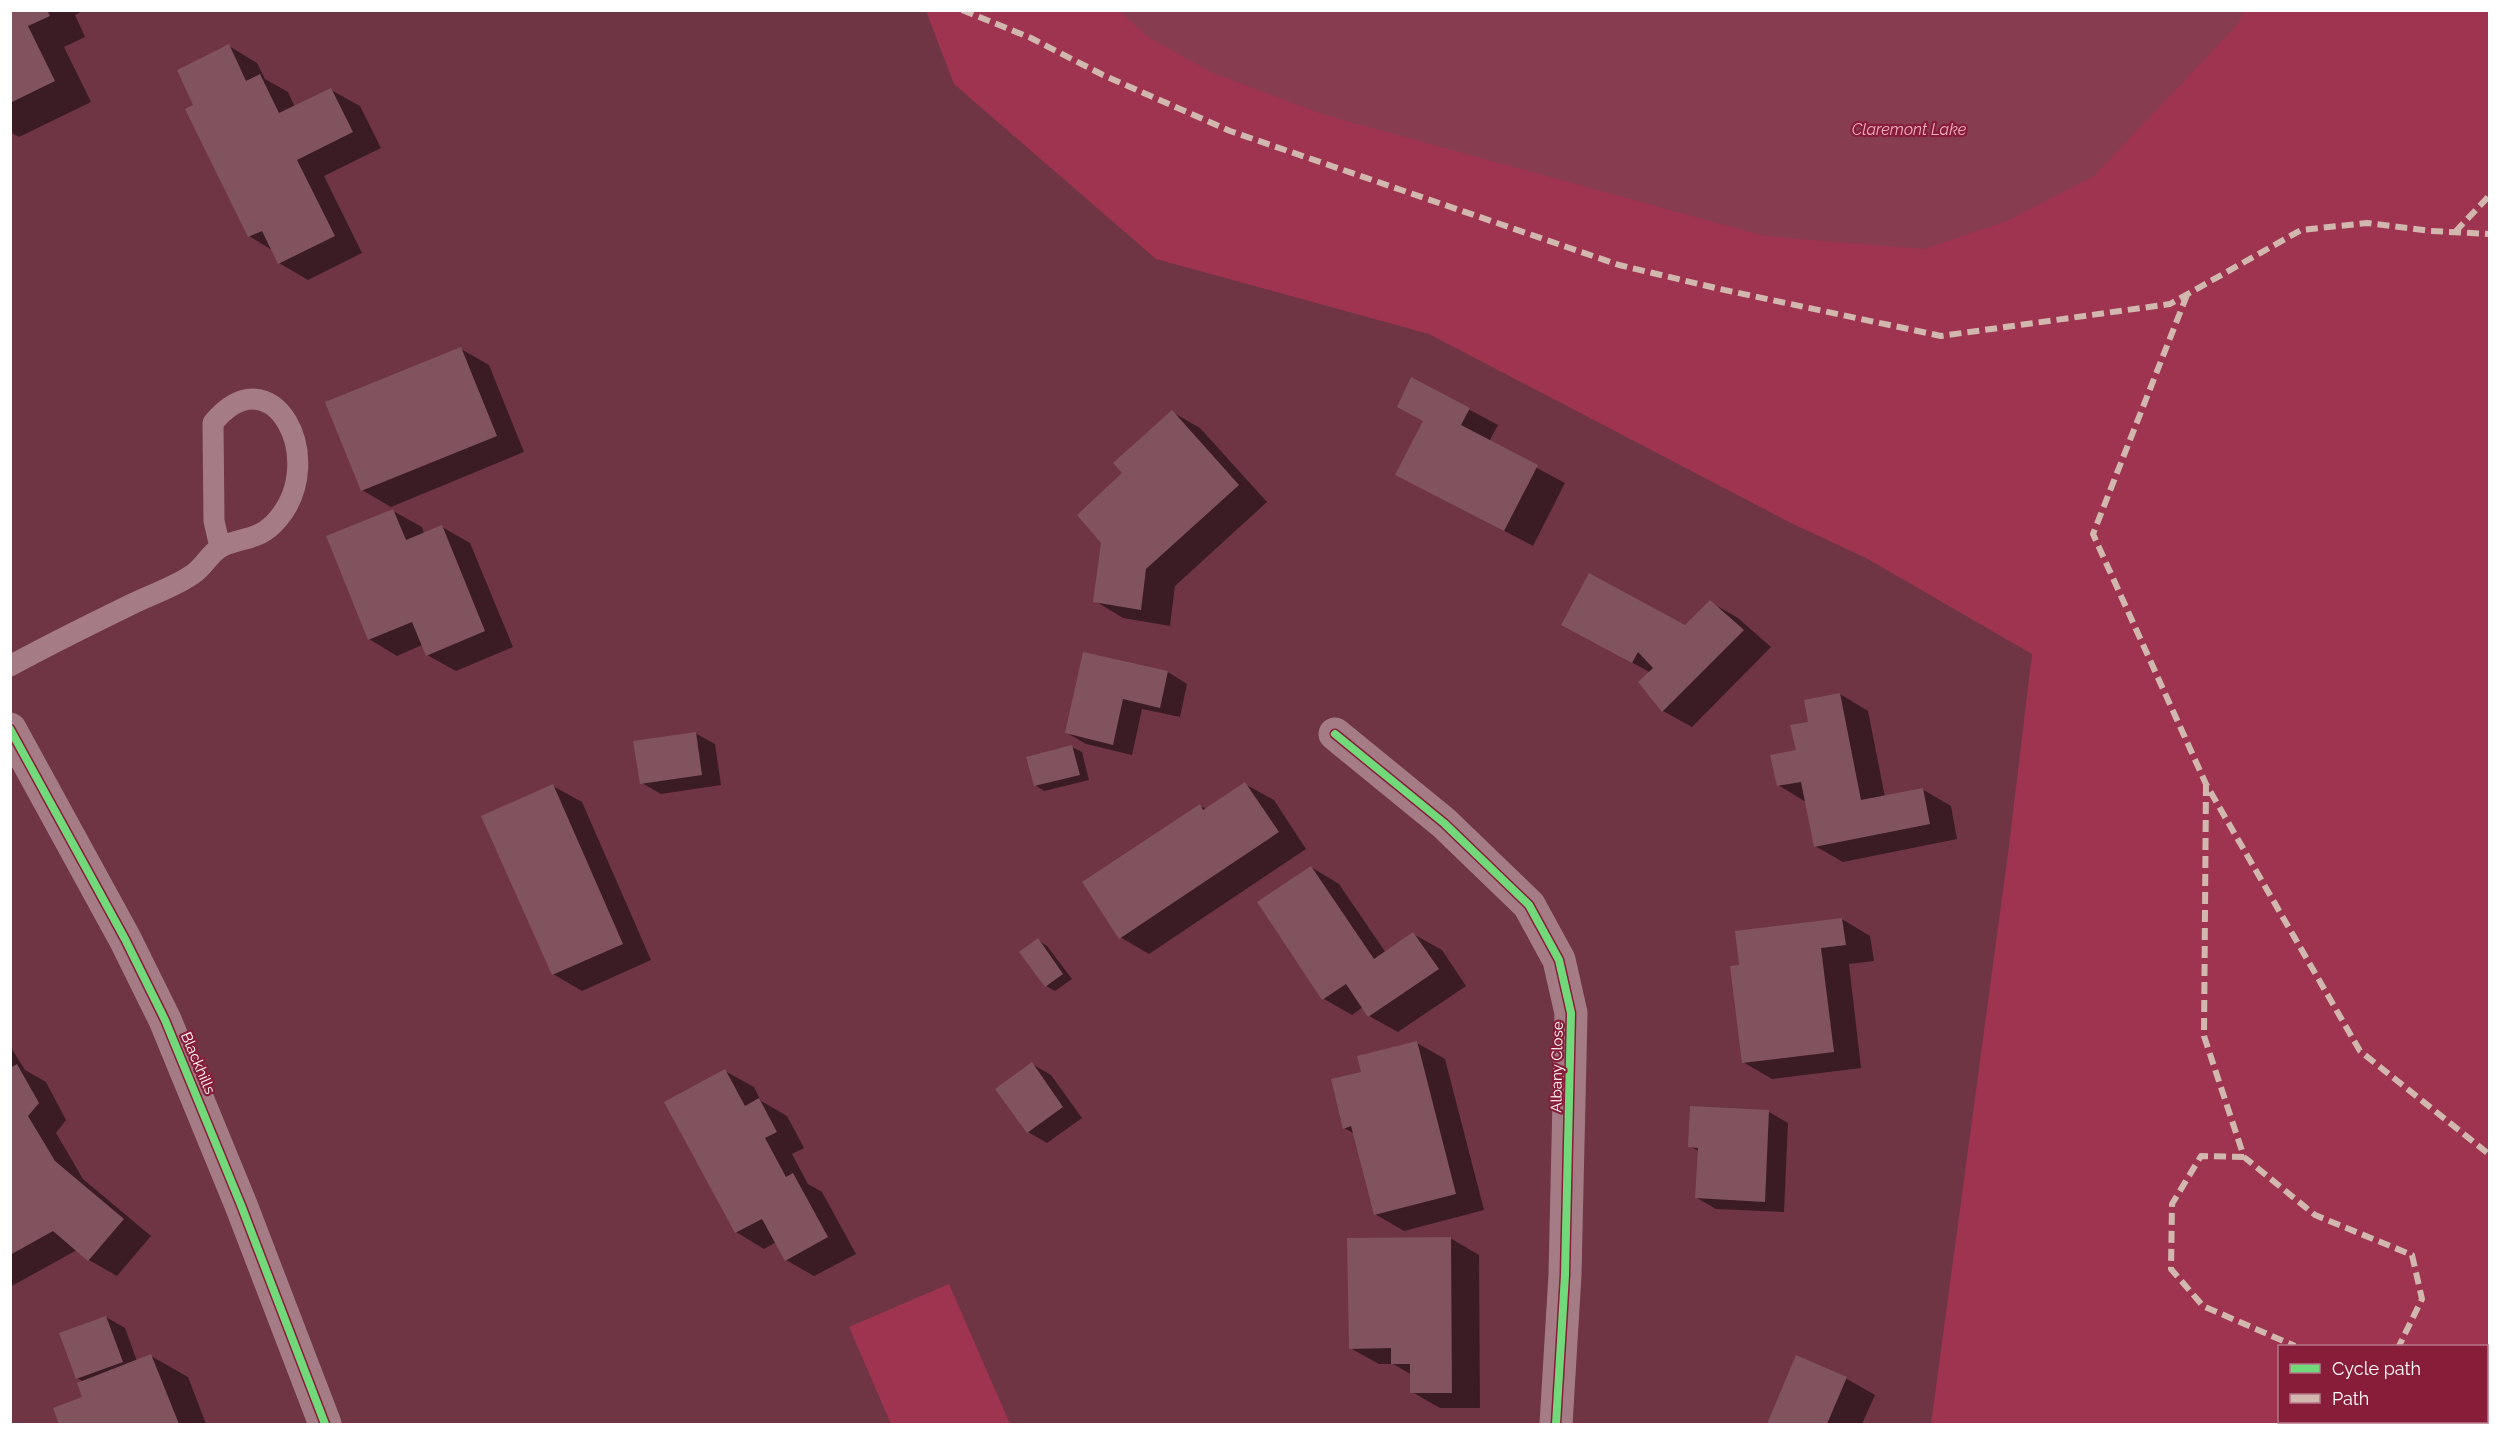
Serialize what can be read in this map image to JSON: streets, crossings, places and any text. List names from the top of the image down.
{
  "streets": {
    "street": ["Blackhills", "Albany Close"]
  },
  "water": ["Claremont Lake"],
  "legend": ["Cycle path", "Path"]
}
